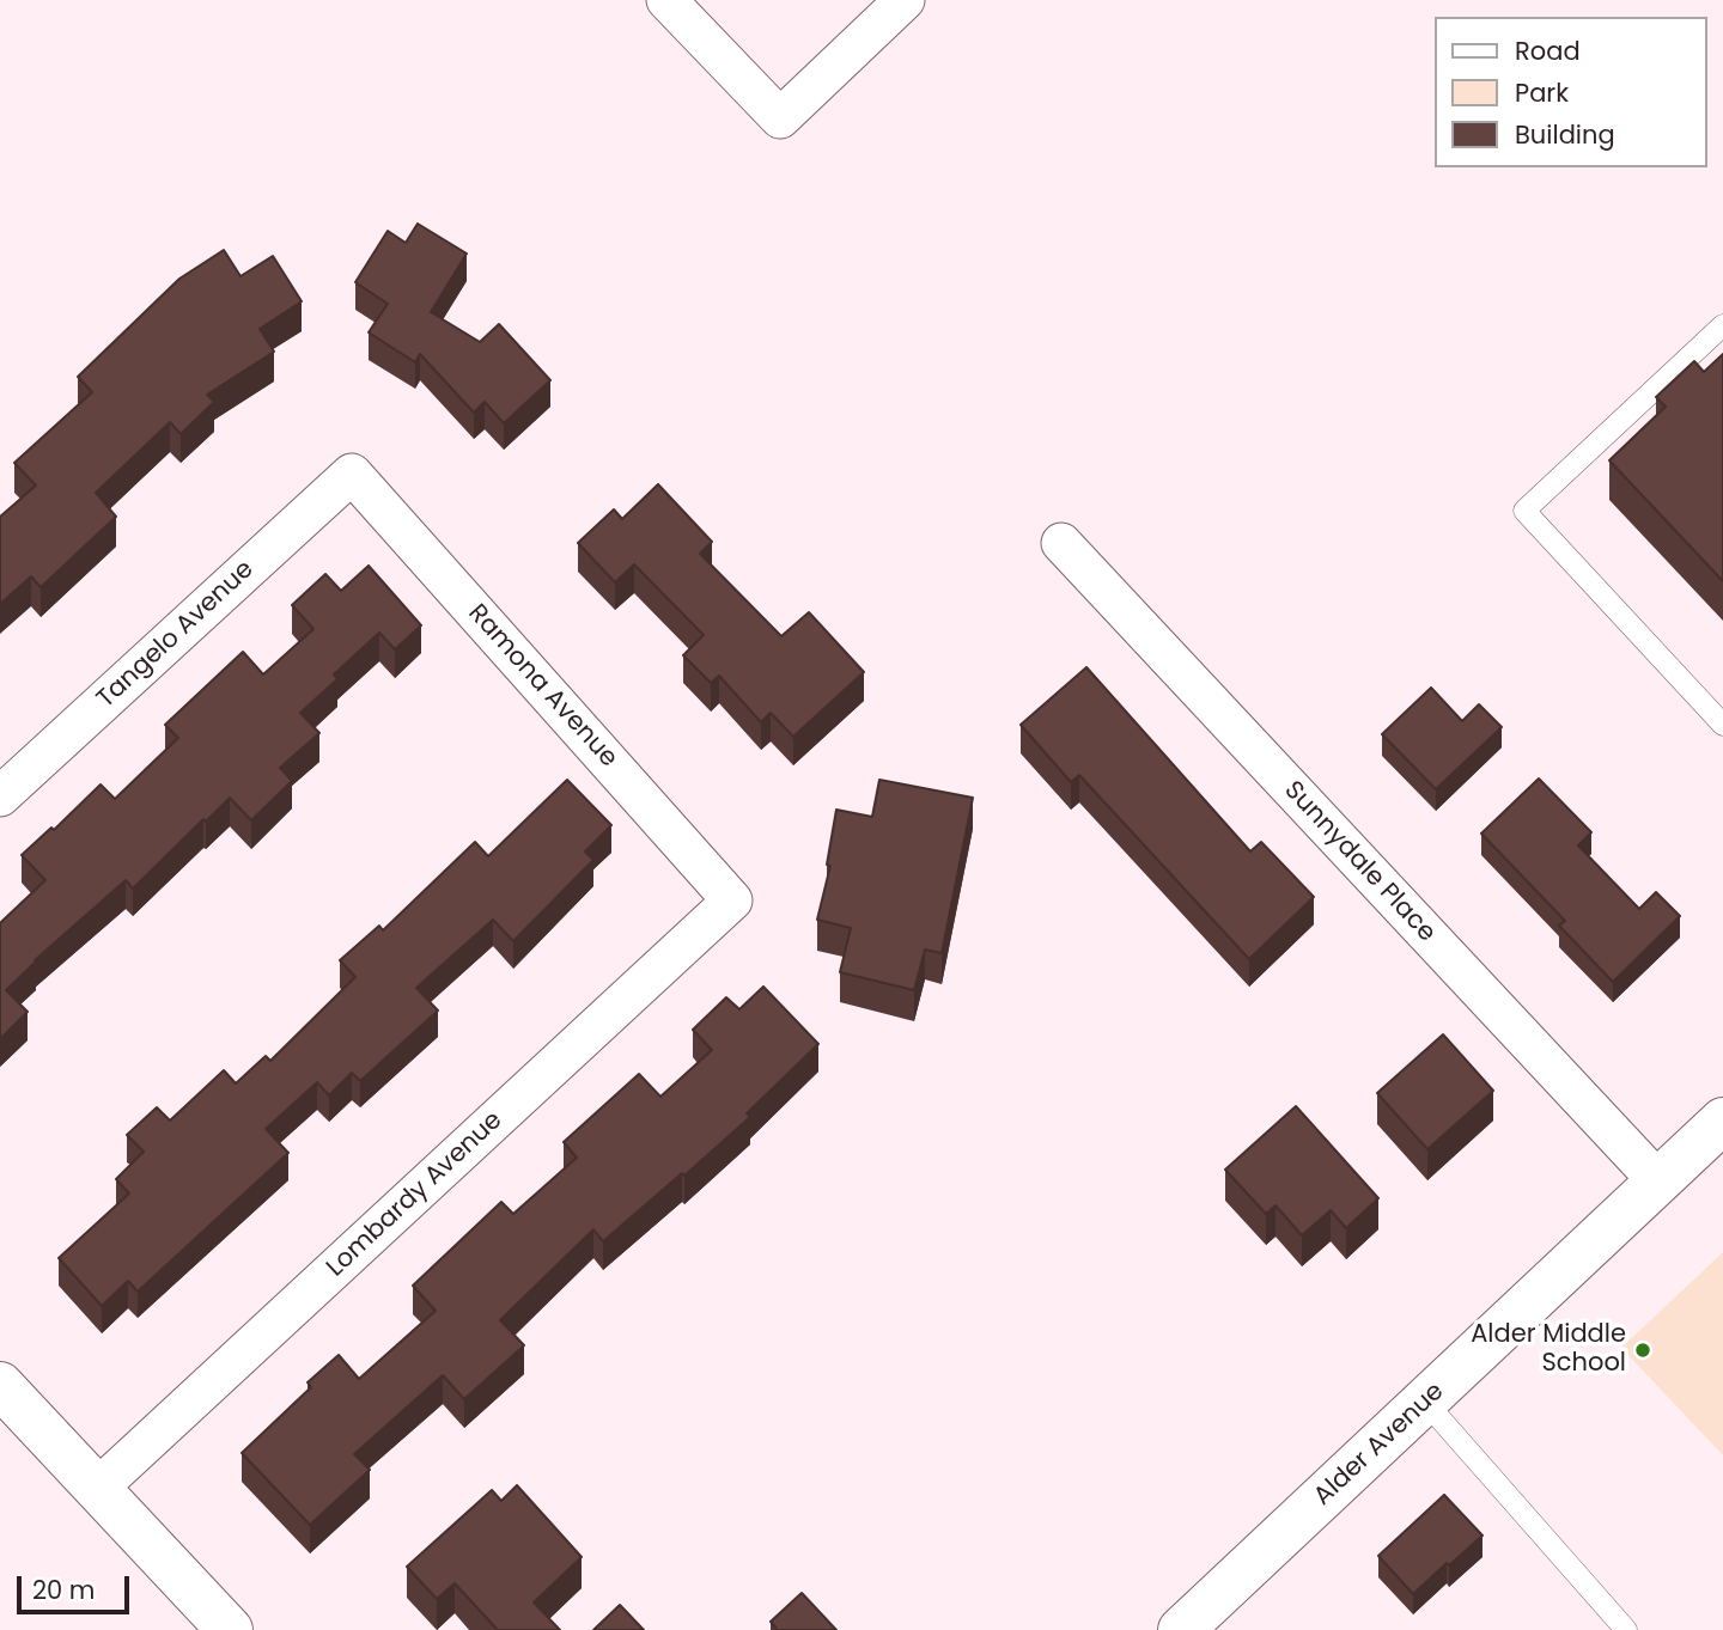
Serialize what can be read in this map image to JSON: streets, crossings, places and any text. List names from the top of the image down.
{
  "streets": {
    "main road": ["Alder Avenue"],
    "street": [
      "Tangelo Avenue",
      "Ramona Avenue",
      "Sunnydale Place",
      "Lombardy Avenue"
    ]
  },
  "crossings": [
    ["Tangelo Avenue", "Ramona Avenue"],
    ["Ramona Avenue", "Lombardy Avenue"],
    ["Sunnydale Place", "Alder Avenue"]
  ],
  "places": ["Alder Middle School"],
  "legend": ["Road", "Park", "Building"],
  "scale_bar": "20 m"
}
